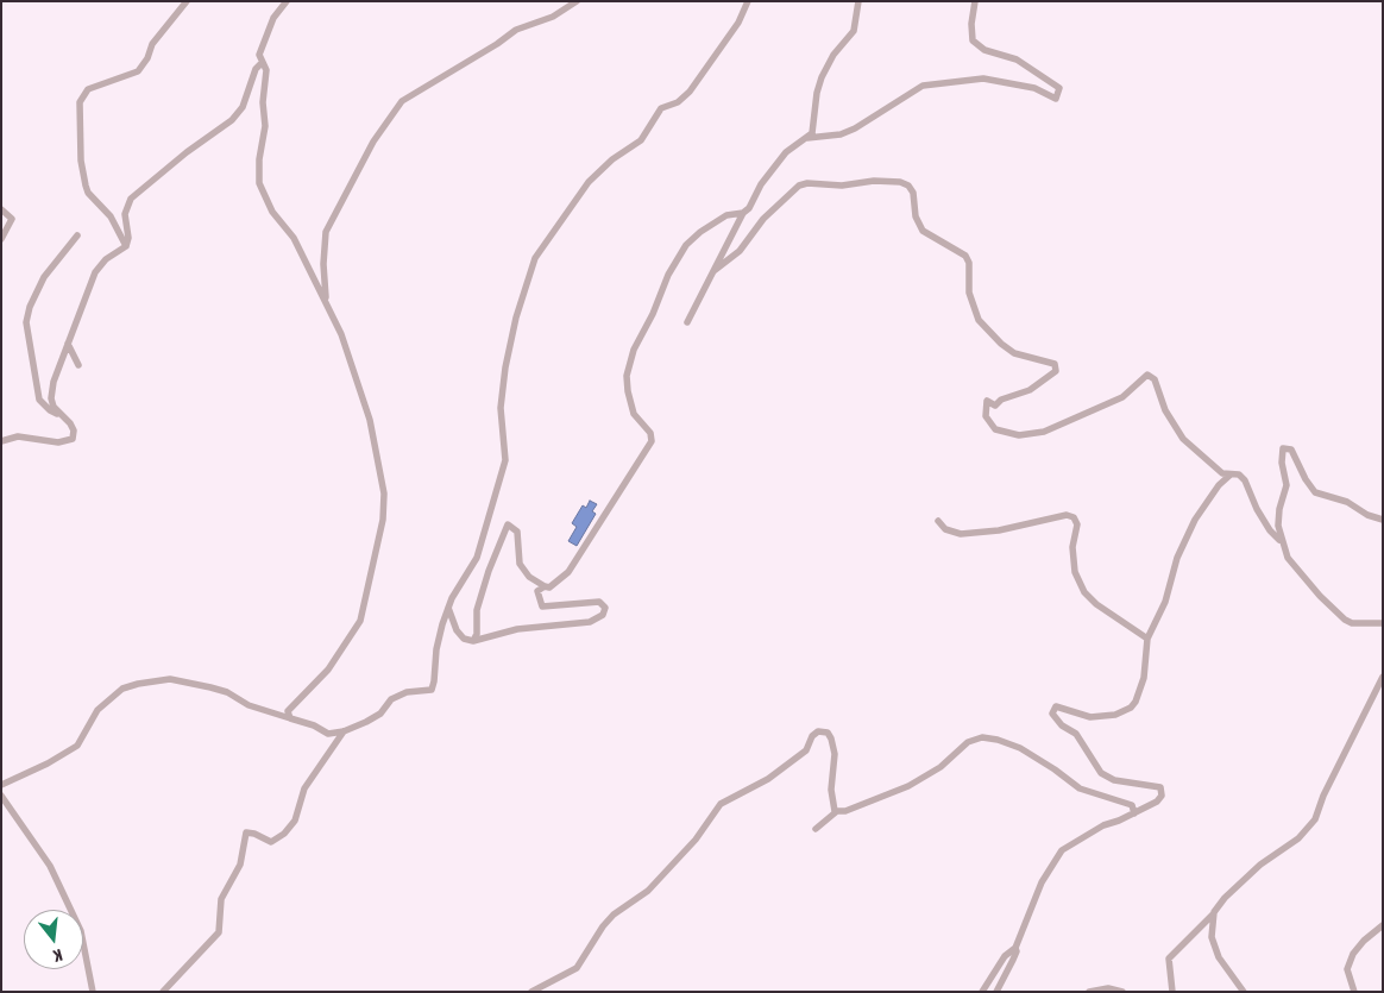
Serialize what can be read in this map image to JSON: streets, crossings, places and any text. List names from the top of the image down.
{
  "north": "bottom"
}
